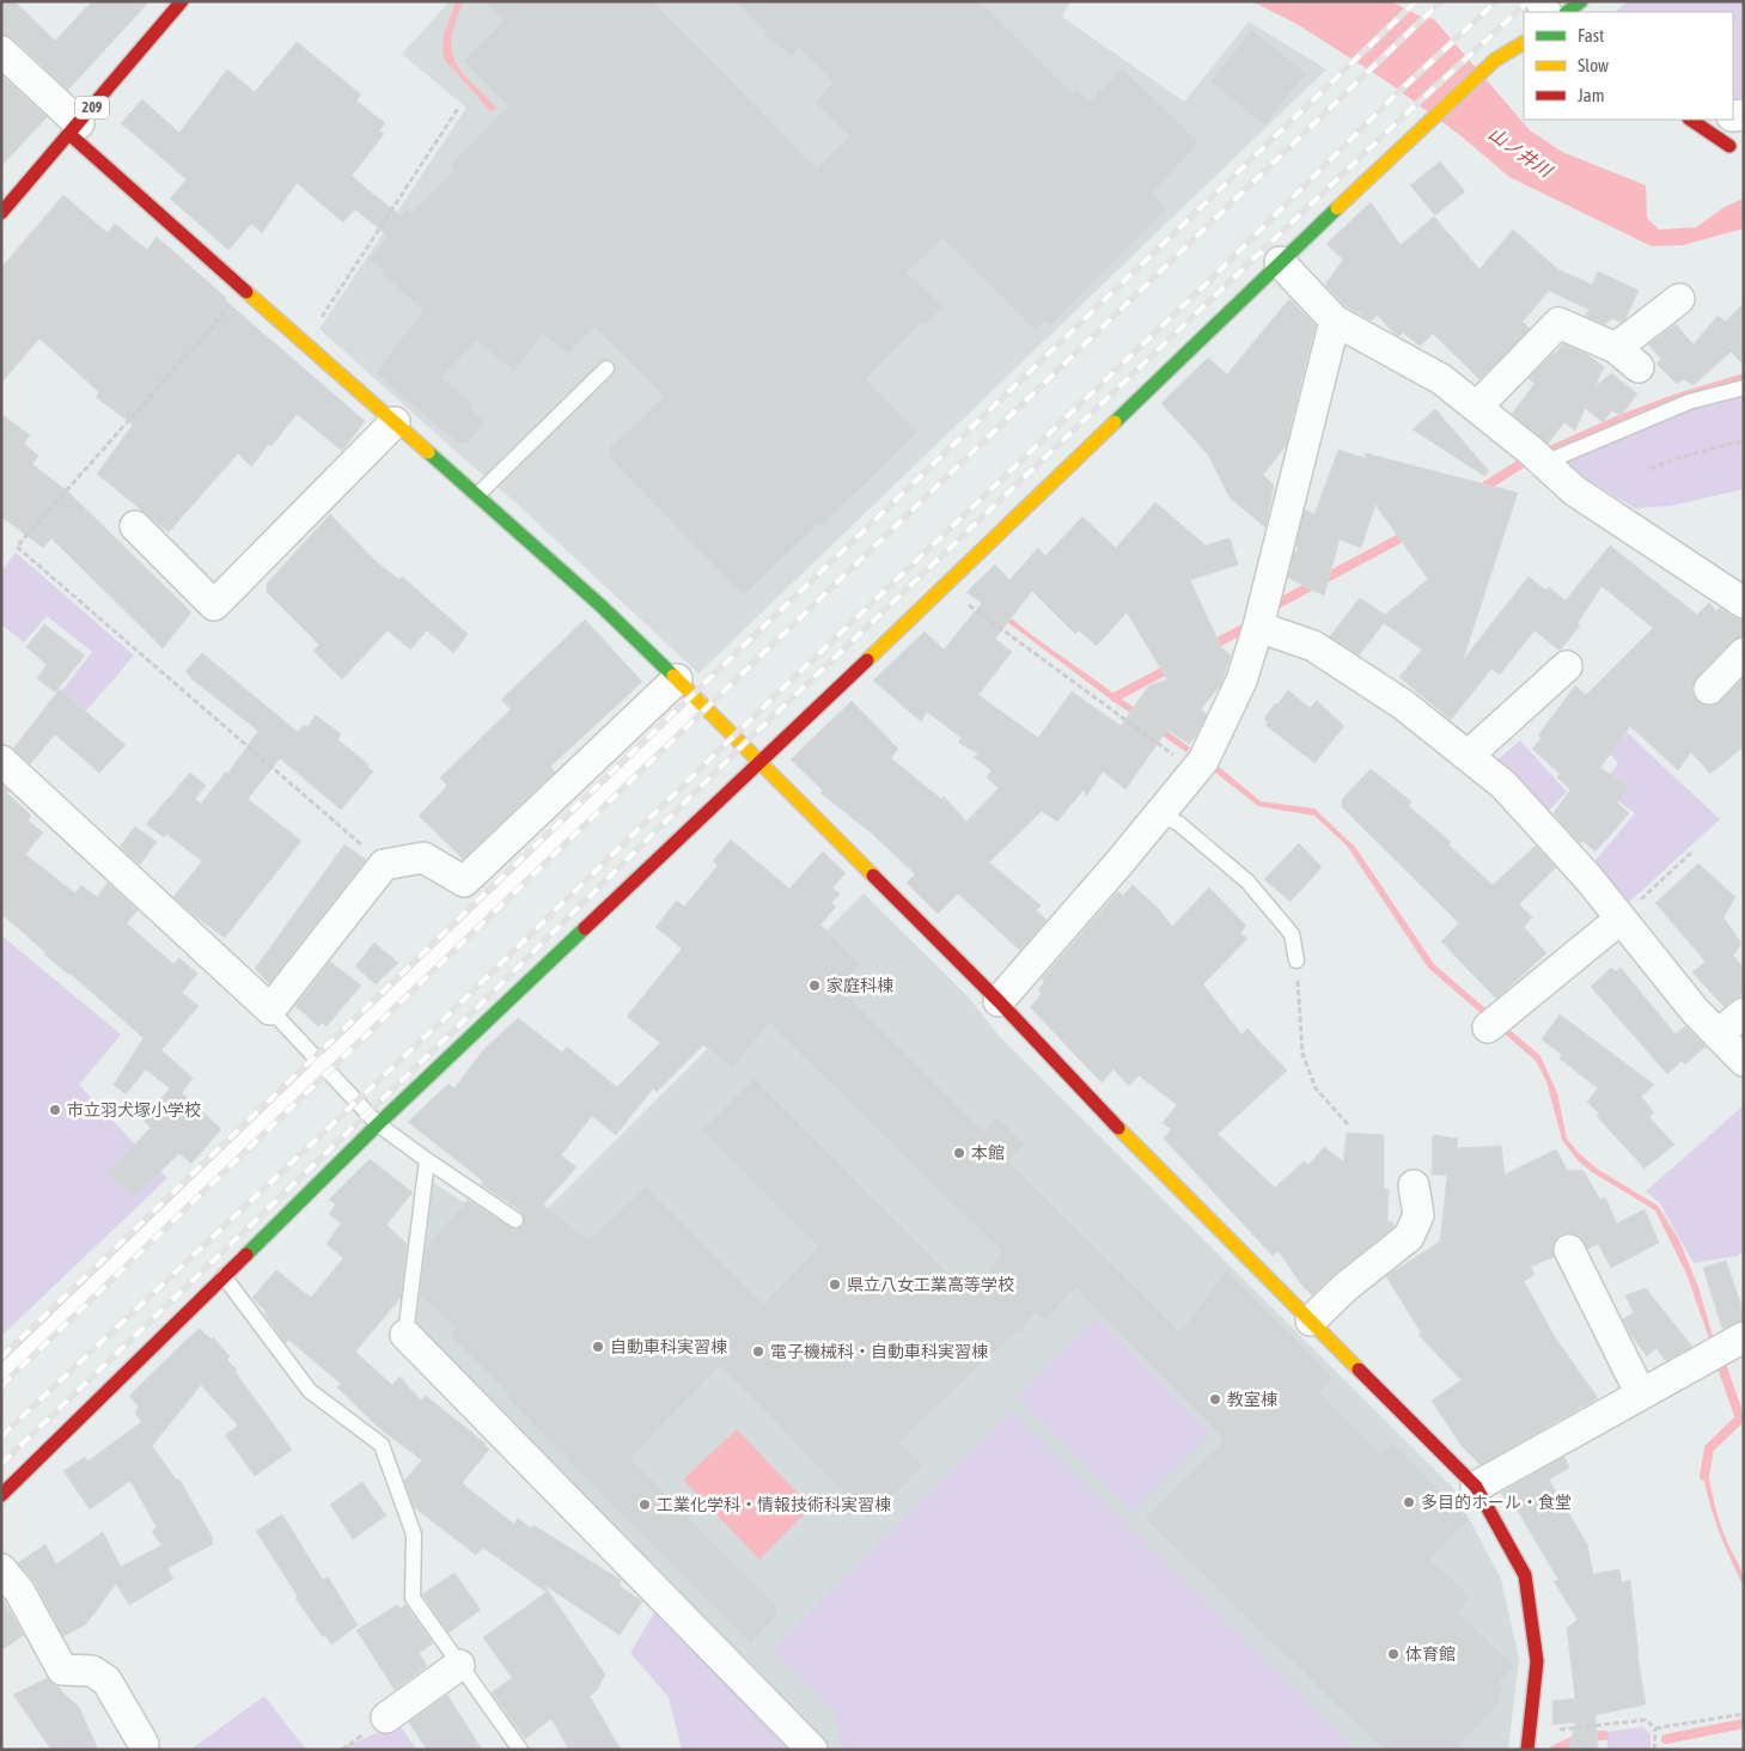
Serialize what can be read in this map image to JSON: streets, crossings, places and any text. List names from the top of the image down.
{
  "streets": {
    "main road": ["209"]
  },
  "water": ["山ノ井川"],
  "places": [
    "家庭科棟",
    "市立羽犬塚小学校",
    "本館",
    "県立八女工業高等学校",
    "自動車科実習棟",
    "電子機械科・自動車科実習棟",
    "教室棟",
    "多目的ホール・食堂",
    "工業化学科・情報技術科実習棟",
    "体育館"
  ],
  "legend": ["Fast", "Slow", "Jam"]
}
